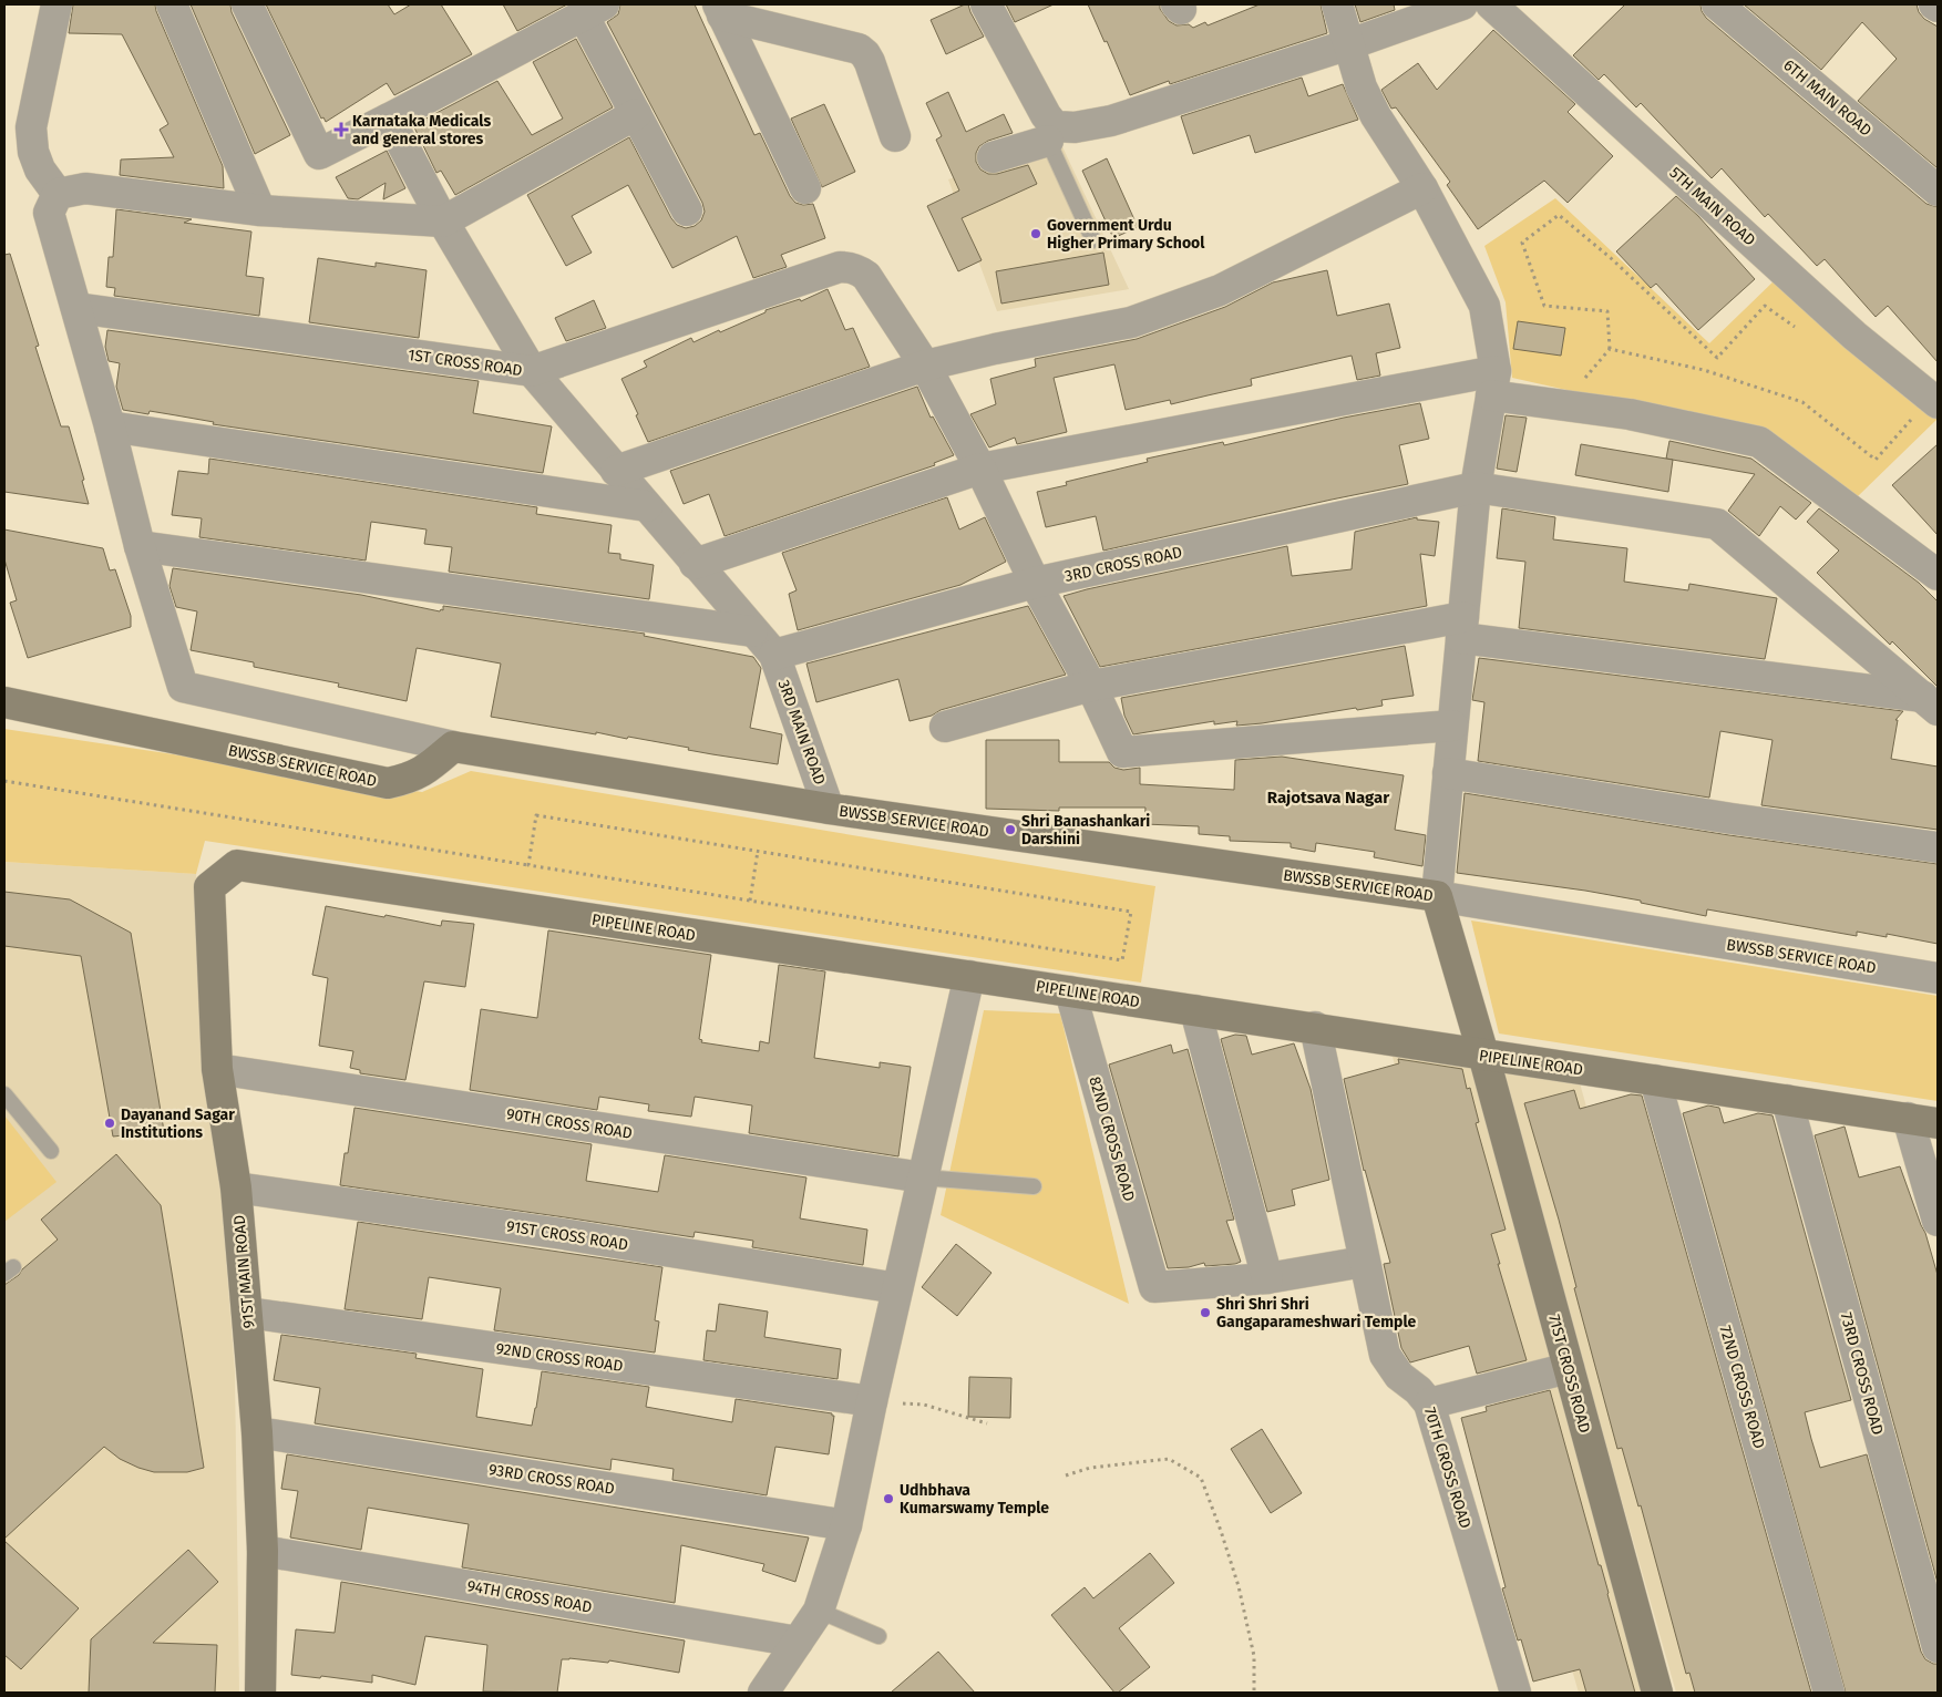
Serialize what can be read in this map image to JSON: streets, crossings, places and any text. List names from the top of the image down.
{
  "streets": {
    "street": [
      "6TH MAIN ROAD",
      "5TH MAIN ROAD",
      "1ST CROSS ROAD",
      "3RD CROSS ROAD",
      "3RD MAIN ROAD",
      "BWSSB SERVICE ROAD",
      "PIPELINE ROAD",
      "90TH CROSS ROAD",
      "82ND CROSS ROAD",
      "91ST CROSS ROAD",
      "91ST MAIN ROAD",
      "92ND CROSS ROAD",
      "71ST CROSS ROAD",
      "73RD CROSS ROAD",
      "72ND CROSS ROAD",
      "70TH CROSS ROAD",
      "93RD CROSS ROAD",
      "94TH CROSS ROAD"
    ]
  },
  "crossings": [
    ["3RD CROSS ROAD", "3RD MAIN ROAD"],
    ["3RD MAIN ROAD", "BWSSB SERVICE ROAD"],
    ["BWSSB SERVICE ROAD", "71ST CROSS ROAD"],
    ["PIPELINE ROAD", "82ND CROSS ROAD"],
    ["PIPELINE ROAD", "91ST MAIN ROAD"],
    ["PIPELINE ROAD", "71ST CROSS ROAD"],
    ["PIPELINE ROAD", "73RD CROSS ROAD"],
    ["PIPELINE ROAD", "72ND CROSS ROAD"],
    ["PIPELINE ROAD", "70TH CROSS ROAD"],
    ["90TH CROSS ROAD", "91ST MAIN ROAD"],
    ["91ST CROSS ROAD", "91ST MAIN ROAD"],
    ["91ST MAIN ROAD", "92ND CROSS ROAD"],
    ["91ST MAIN ROAD", "93RD CROSS ROAD"],
    ["91ST MAIN ROAD", "94TH CROSS ROAD"]
  ],
  "districts": ["Rajotsava Nagar"],
  "places": {
    "health": ["Karnataka Medicals and general stores"],
    "other": [
      "Government Urdu Higher Primary School",
      "Shri Banashankari Darshini",
      "Dayanand Sagar Institutions",
      "Shri Shri Shri Gangaparameshwari Temple",
      "Udhbhava Kumarswamy Temple"
    ]
  }
}
